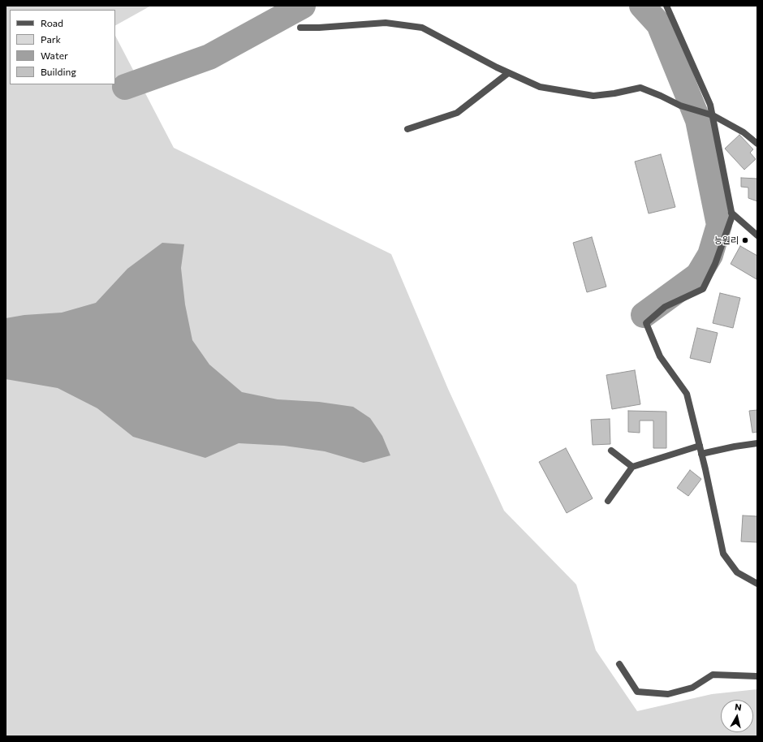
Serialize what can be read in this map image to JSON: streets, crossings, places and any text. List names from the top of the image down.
{
  "places": ["능원리"],
  "legend": [
    "Road",
    "Park",
    "Water",
    "Building"
  ],
  "north": "top"
}
